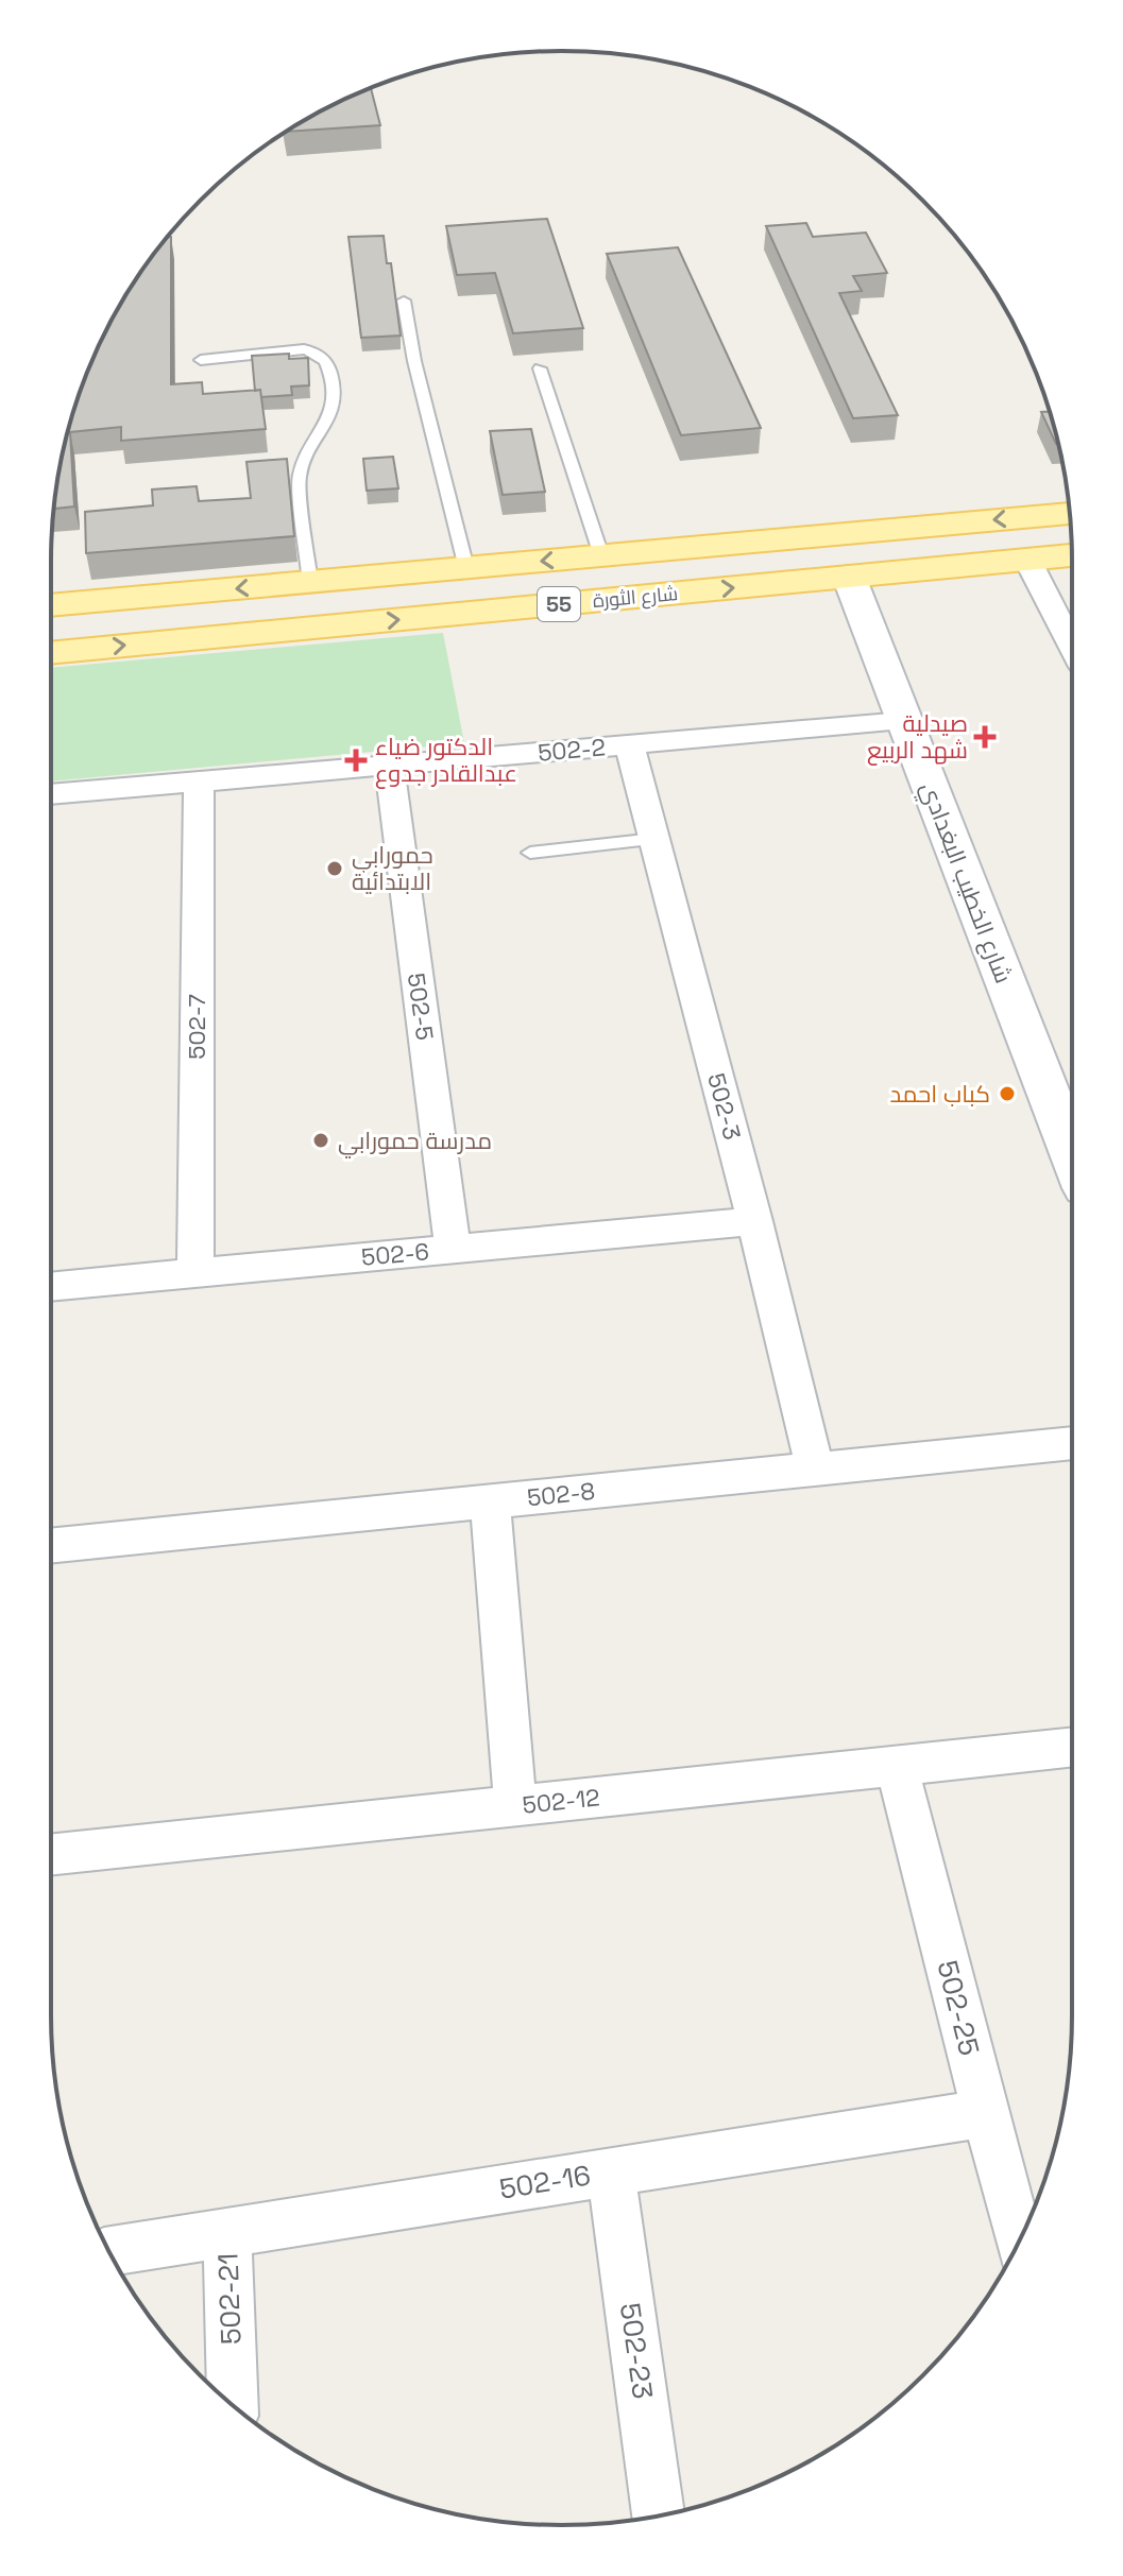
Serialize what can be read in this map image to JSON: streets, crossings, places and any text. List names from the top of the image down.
{
  "streets": {
    "main road": ["شارع الثورة", "55"],
    "street": [
      "502-2",
      "شارع الخطيب البغدادي",
      "502-5",
      "502-7",
      "502-3",
      "502-6",
      "502-8",
      "502-12",
      "502-25",
      "502-16",
      "502-21",
      "502-23"
    ]
  },
  "crossings": [
    ["شارع الثورة", "شارع الخطيب البغدادي"],
    ["502-2", "شارع الخطيب البغدادي"],
    ["502-2", "502-5"],
    ["502-2", "502-7"],
    ["502-2", "502-3"],
    ["502-5", "502-6"],
    ["502-7", "502-6"],
    ["502-3", "502-6"],
    ["502-3", "502-8"],
    ["502-12", "502-25"],
    ["502-25", "502-16"],
    ["502-16", "502-21"],
    ["502-16", "502-23"]
  ],
  "places": {
    "health": ["صيدلية شهد الربيع", "الدكتور ضياء عبدالقادر جدوع"],
    "other": ["حمورابي الابتدائية", "كباب احمد", "مدرسة حمورابي"]
  }
}
